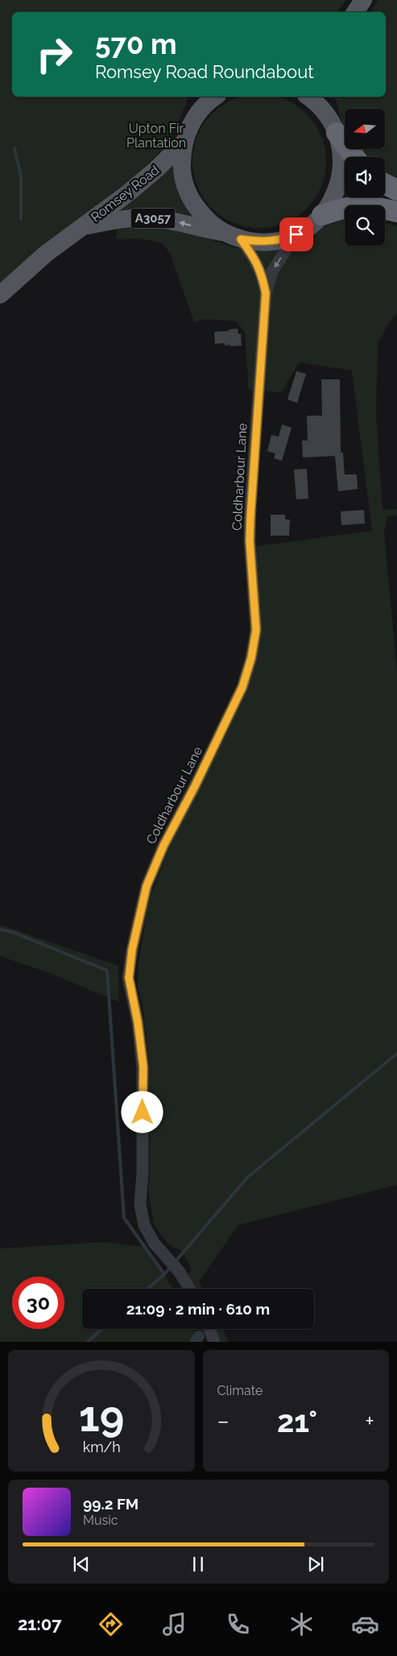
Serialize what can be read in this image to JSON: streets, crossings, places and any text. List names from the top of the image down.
{
  "streets": {
    "main road": ["Romsey Road", "A3057"],
    "street": ["Coldharbour Lane"]
  },
  "one_way": ["Romsey Road"],
  "parks": ["Upton Fir Plantation"],
  "north": "left",
  "page": {
    "turn": ["570 m", "Romsey Road Roundabout"],
    "limit": "30",
    "trip": "21:09 · 2 min · 610 m",
    "tile": "Climate",
    "heat": ["−", "21°", "+"],
    "song": ["99.2 FM", "Music"],
    "tabs": "21:07",
    "gauge": ["19", "km/h"]
  }
}
